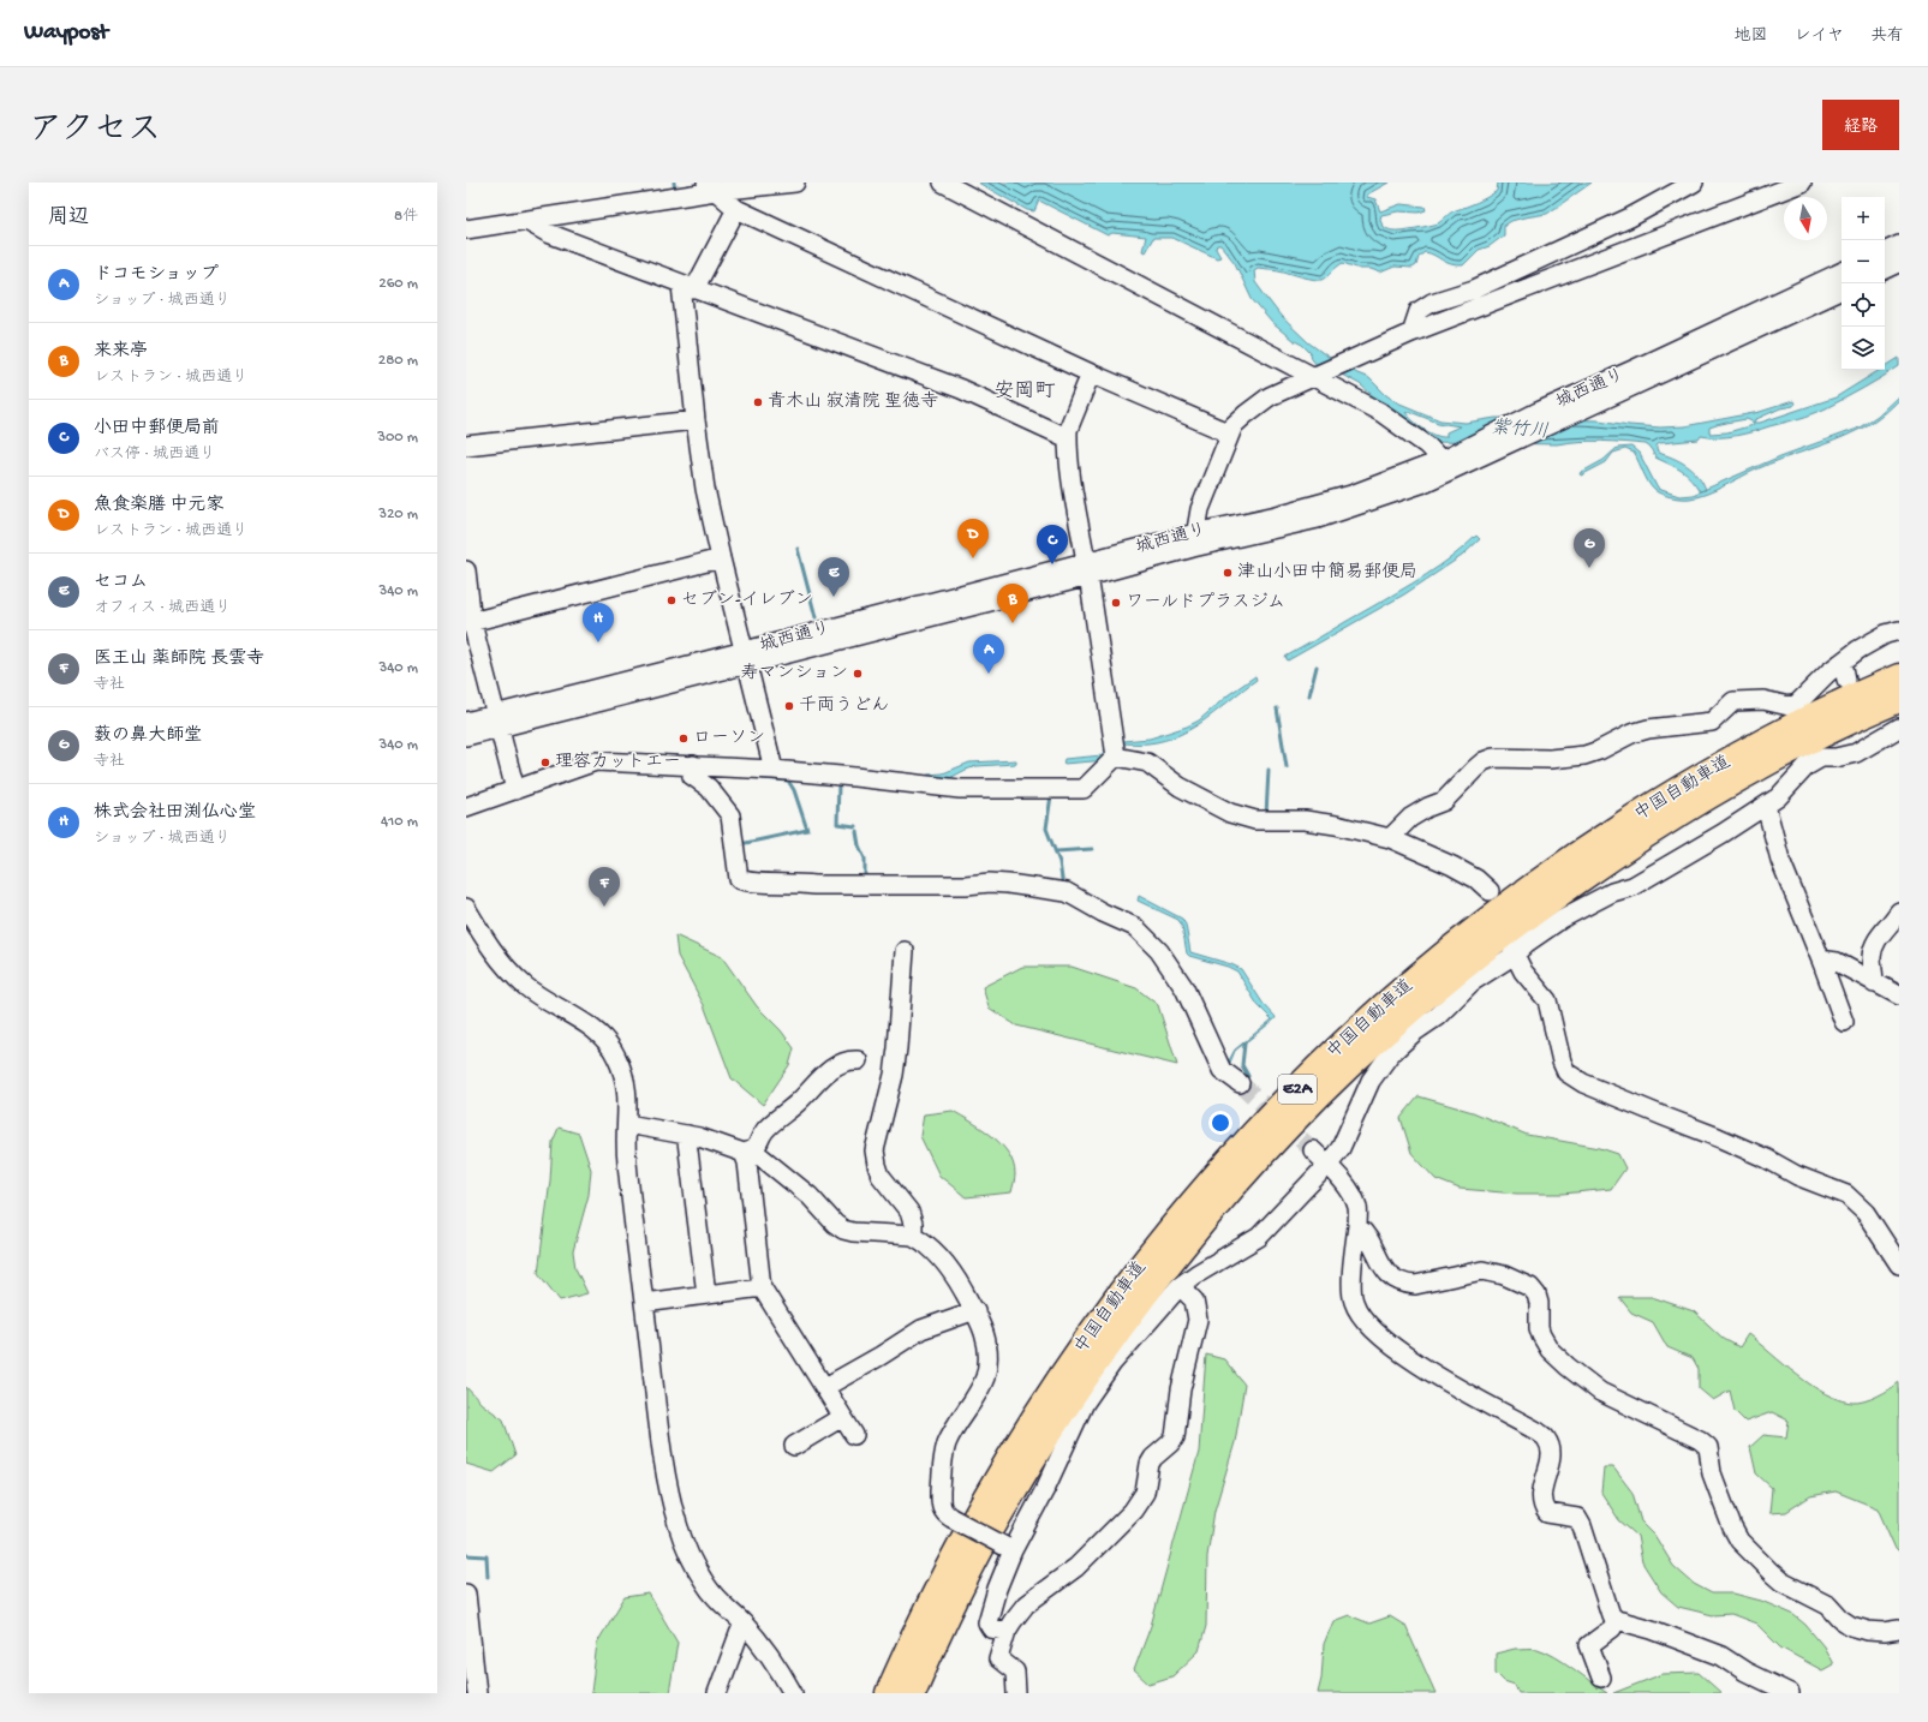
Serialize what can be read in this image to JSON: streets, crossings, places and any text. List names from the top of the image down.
{
  "streets": {
    "highway": ["中国自動車道", "E2A"],
    "street": ["城西通り"]
  },
  "districts": ["安岡町"],
  "water": ["紫竹川"],
  "places": [
    "青木山 寂清院 聖徳寺",
    "津山小田中簡易郵便局",
    "セブン-イレブン",
    "ワールドプラスジム",
    "寿マンション",
    "千両うどん",
    "ローソン",
    "理容カットエー"
  ],
  "north": "bottom",
  "page": {
    "header": "Waypost",
    "nav": ["地図", "レイヤ", "共有"],
    "title": "アクセス",
    "buttons": "経路",
    "heading": ["周辺", "8件"],
    "map_buttons": ["+", "−"],
    "list": [
      {
        "mark": "A",
        "name": "ドコモショップ",
        "note": "ショップ · 城西通り",
        "value": "260 m"
      },
      {
        "mark": "B",
        "name": "来来亭",
        "note": "レストラン · 城西通り",
        "value": "280 m"
      },
      {
        "mark": "C",
        "name": "小田中郵便局前",
        "note": "バス停 · 城西通り",
        "value": "300 m"
      },
      {
        "mark": "D",
        "name": "魚食楽膳 中元家",
        "note": "レストラン · 城西通り",
        "value": "320 m"
      },
      {
        "mark": "E",
        "name": "セコム",
        "note": "オフィス · 城西通り",
        "value": "340 m"
      },
      {
        "mark": "F",
        "name": "医王山 薬師院 長雲寺",
        "note": "寺社",
        "value": "340 m"
      },
      {
        "mark": "G",
        "name": "薮の鼻大師堂",
        "note": "寺社",
        "value": "340 m"
      },
      {
        "mark": "H",
        "name": "株式会社田渕仏心堂",
        "note": "ショップ · 城西通り",
        "value": "410 m"
      }
    ],
    "pins": [
      "D",
      "C",
      "G",
      "E",
      "B",
      "H",
      "A",
      "F"
    ]
  }
}
